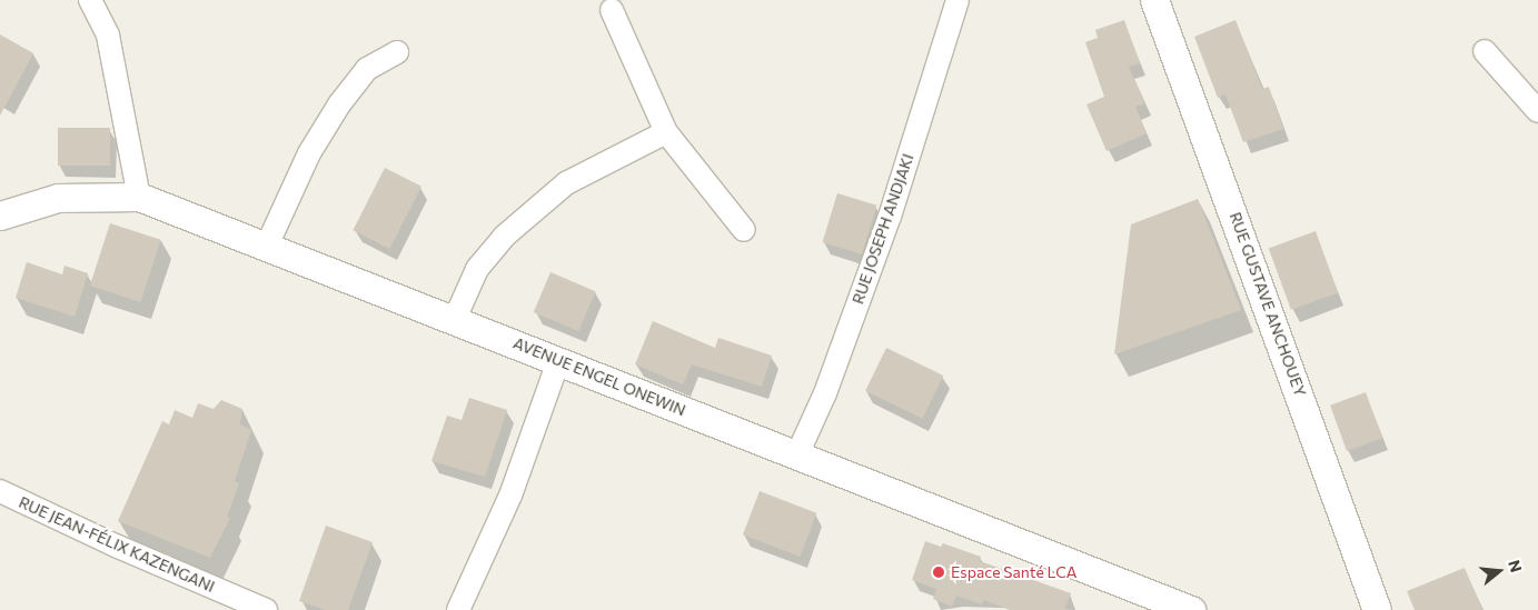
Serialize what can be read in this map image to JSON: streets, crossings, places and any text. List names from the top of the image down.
{
  "streets": {
    "street": [
      "RUE JOSEPH ANDJAKI",
      "RUE GUSTAVE ANCHOUEY",
      "AVENUE ENGEL ONEWIN",
      "RUE JEAN-FÉLIX KAZENGANI"
    ]
  },
  "crossings": [
    ["RUE JOSEPH ANDJAKI", "AVENUE ENGEL ONEWIN"]
  ],
  "places": ["Espace Santé LCA"],
  "north": "right"
}
